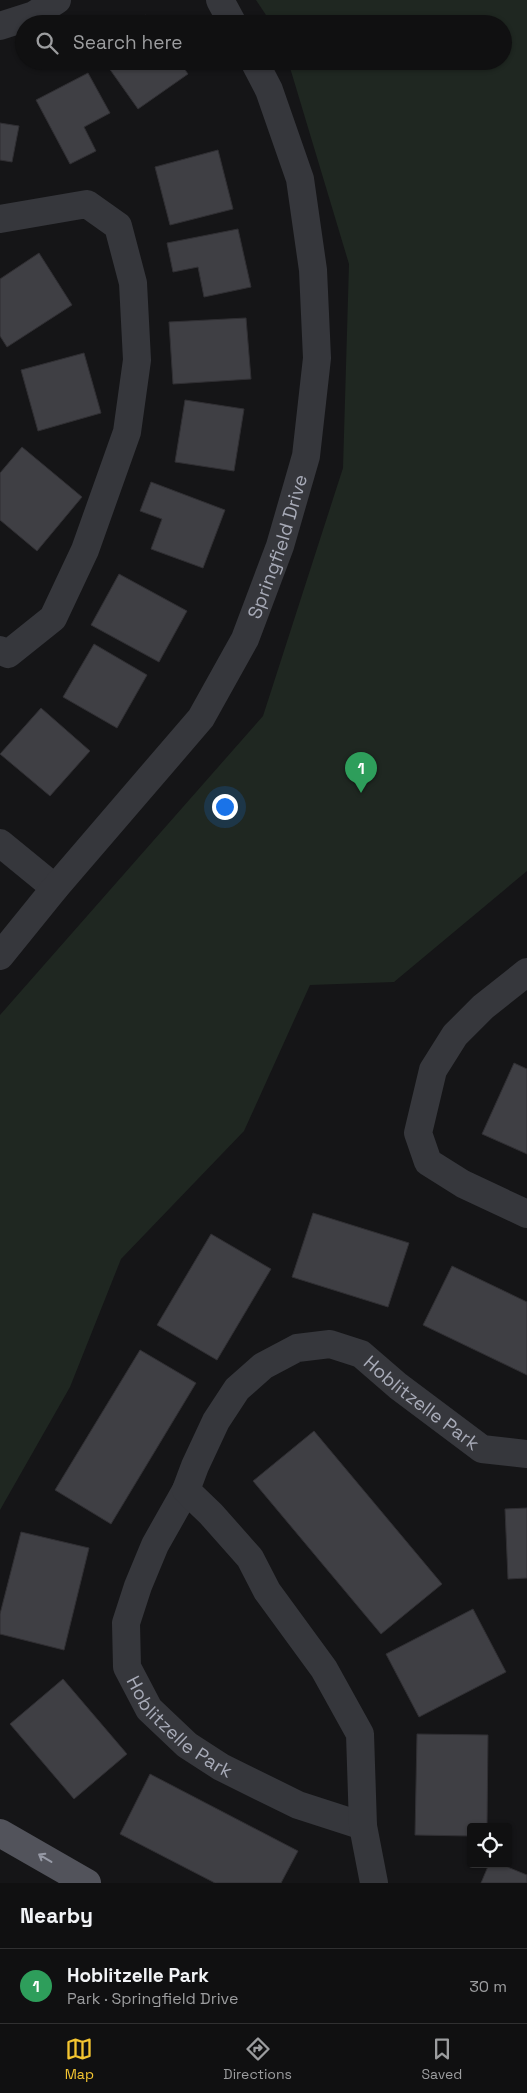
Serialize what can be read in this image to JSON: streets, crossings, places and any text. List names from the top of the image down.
{
  "streets": {
    "street": ["Springfield Drive", "Hoblitzelle Park"]
  },
  "page": {
    "search": "Search here",
    "pins": "1",
    "heading": "Nearby",
    "list": [
      {
        "mark": "1",
        "name": "Hoblitzelle Park",
        "note": "Park · Springfield Drive",
        "value": "30 m"
      }
    ],
    "nav": ["Map", "Directions", "Saved"]
  }
}
